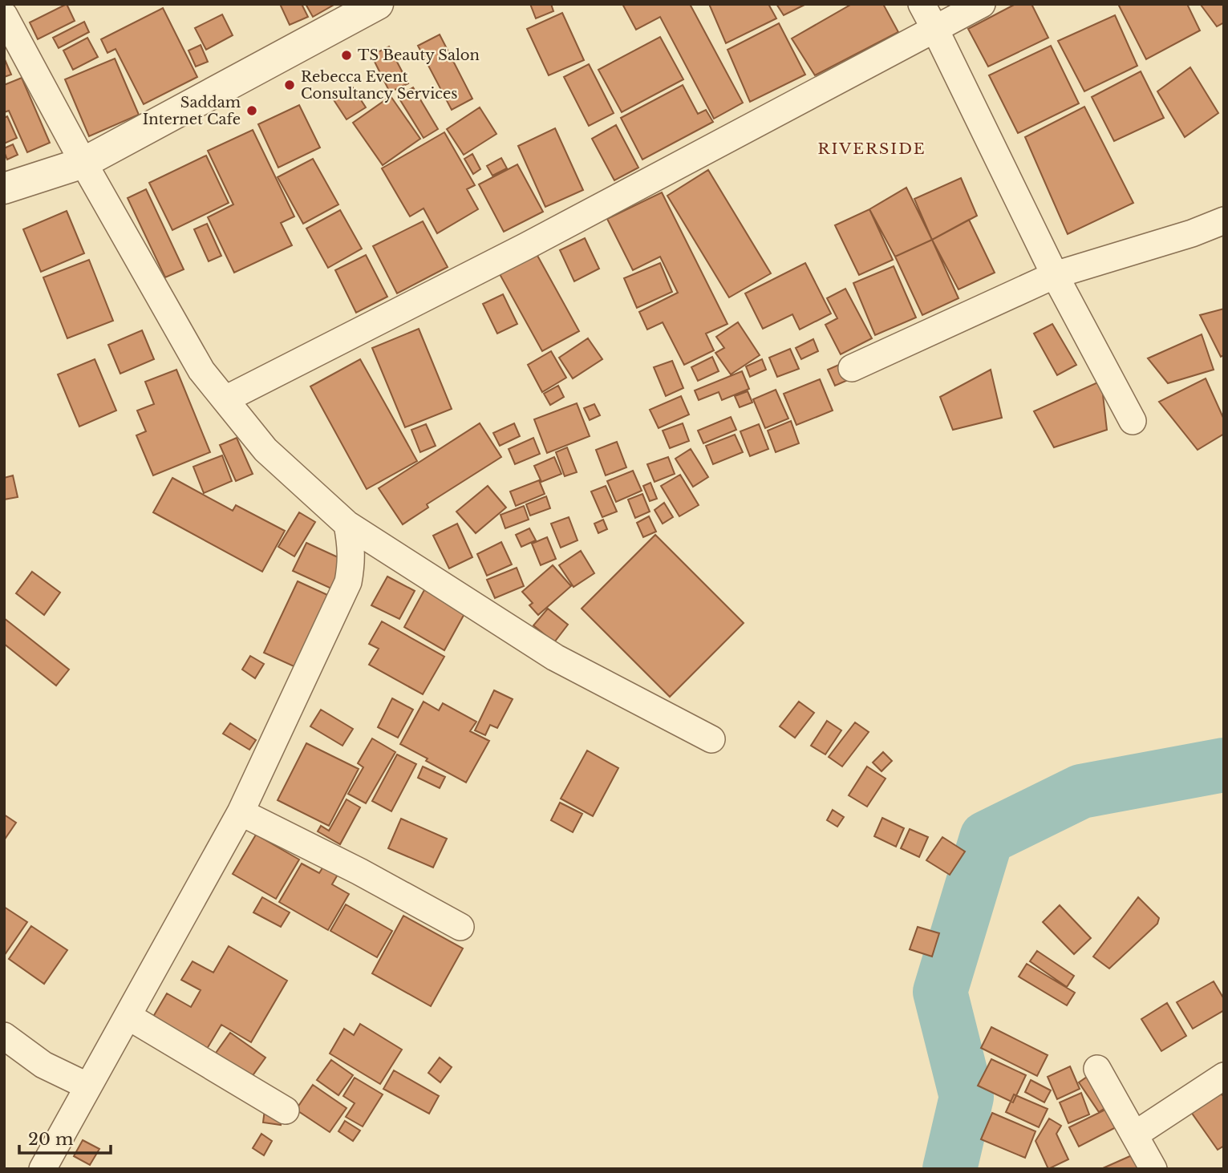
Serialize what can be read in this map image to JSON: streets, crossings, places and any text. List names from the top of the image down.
{
  "districts": ["RIVERSIDE"],
  "places": ["TS Beauty Salon", "Rebecca Event Consultancy Services", "Saddam Internet Cafe"],
  "scale_bar": "20 m"
}
